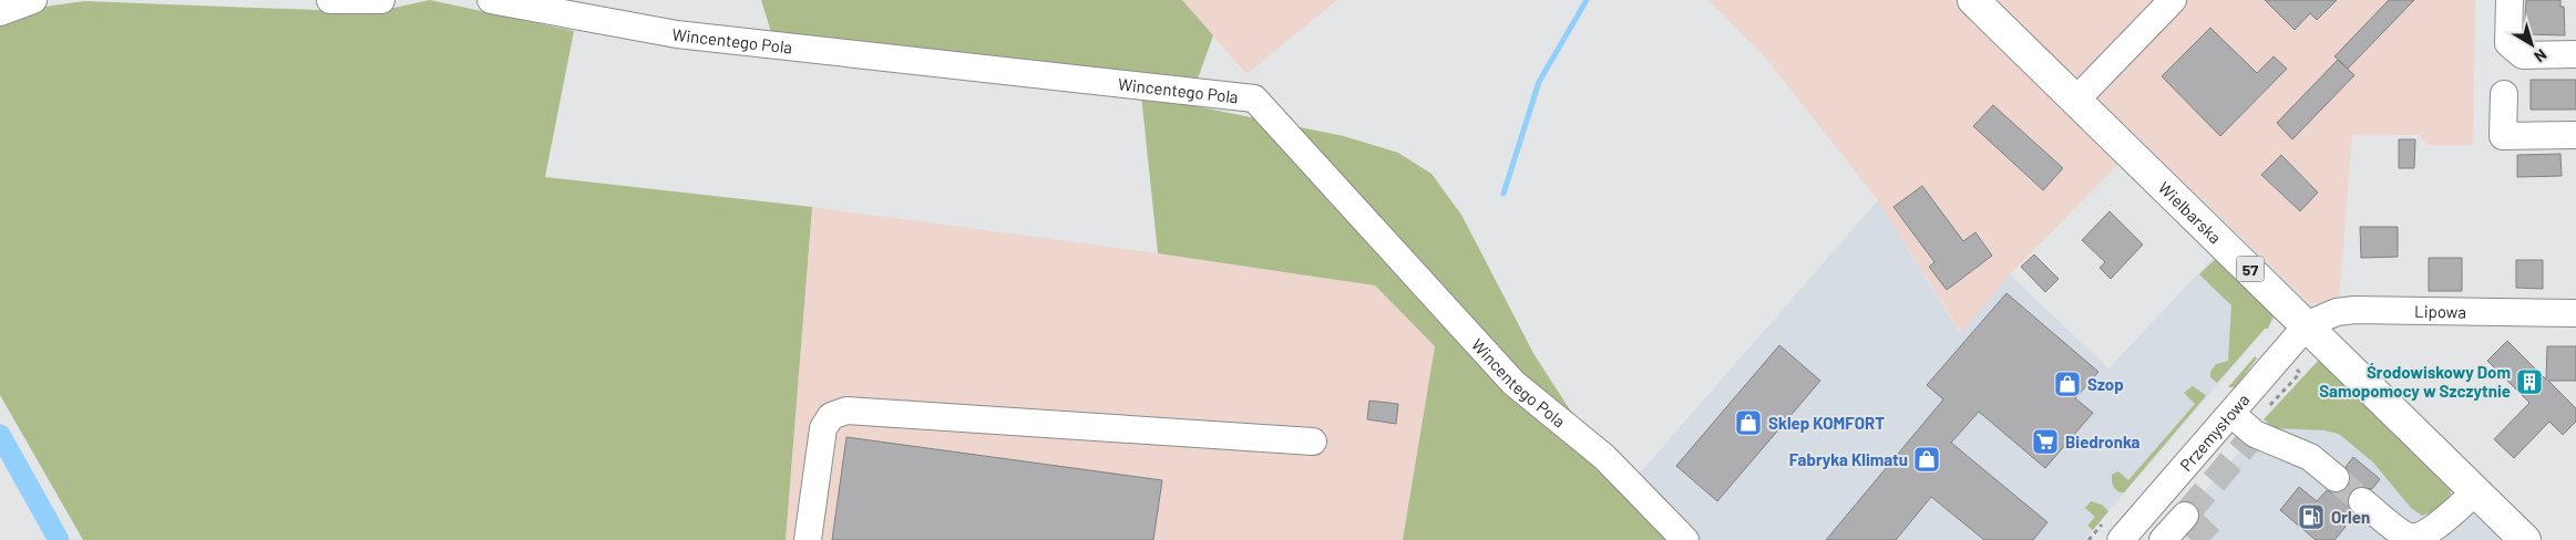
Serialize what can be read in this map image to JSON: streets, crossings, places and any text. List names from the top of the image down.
{
  "streets": {
    "main road": ["Wielbarska", "57"],
    "street": ["Wincentego Pola", "Lipowa", "Przemysłowa"]
  },
  "crossings": [
    ["Wielbarska", "Lipowa"],
    ["Wielbarska", "Przemysłowa"],
    ["Lipowa", "Przemysłowa"]
  ],
  "places": {
    "building": ["Środowiskowy Dom Samopomocy w Szczytnie"],
    "shop": ["Szop", "Sklep KOMFORT", "Fabryka Klimatu"],
    "supermarket": ["Biedronka"],
    "fuel station": ["Orlen"]
  },
  "north": "bottom right"
}
